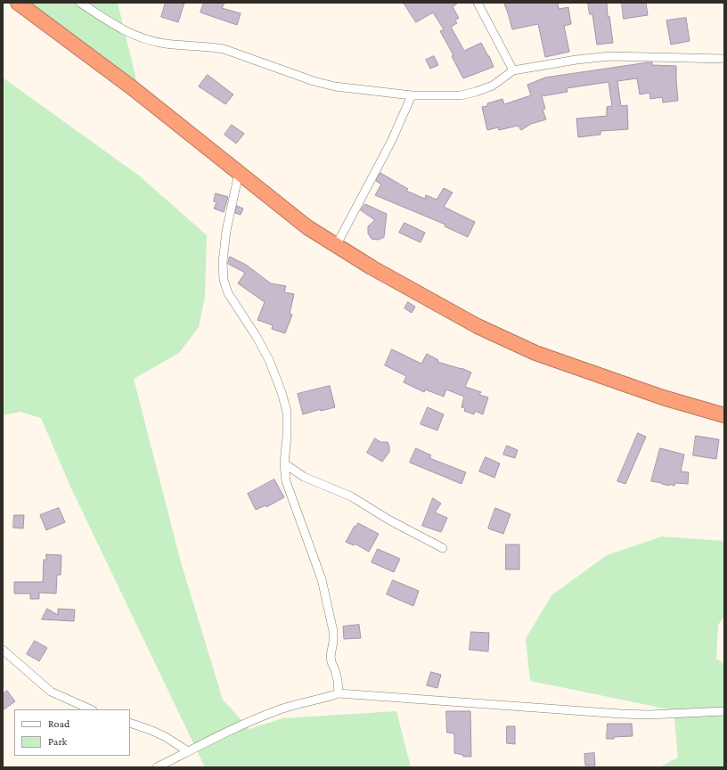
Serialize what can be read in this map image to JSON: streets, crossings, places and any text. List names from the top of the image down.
{
  "legend": ["Road", "Park"]
}
